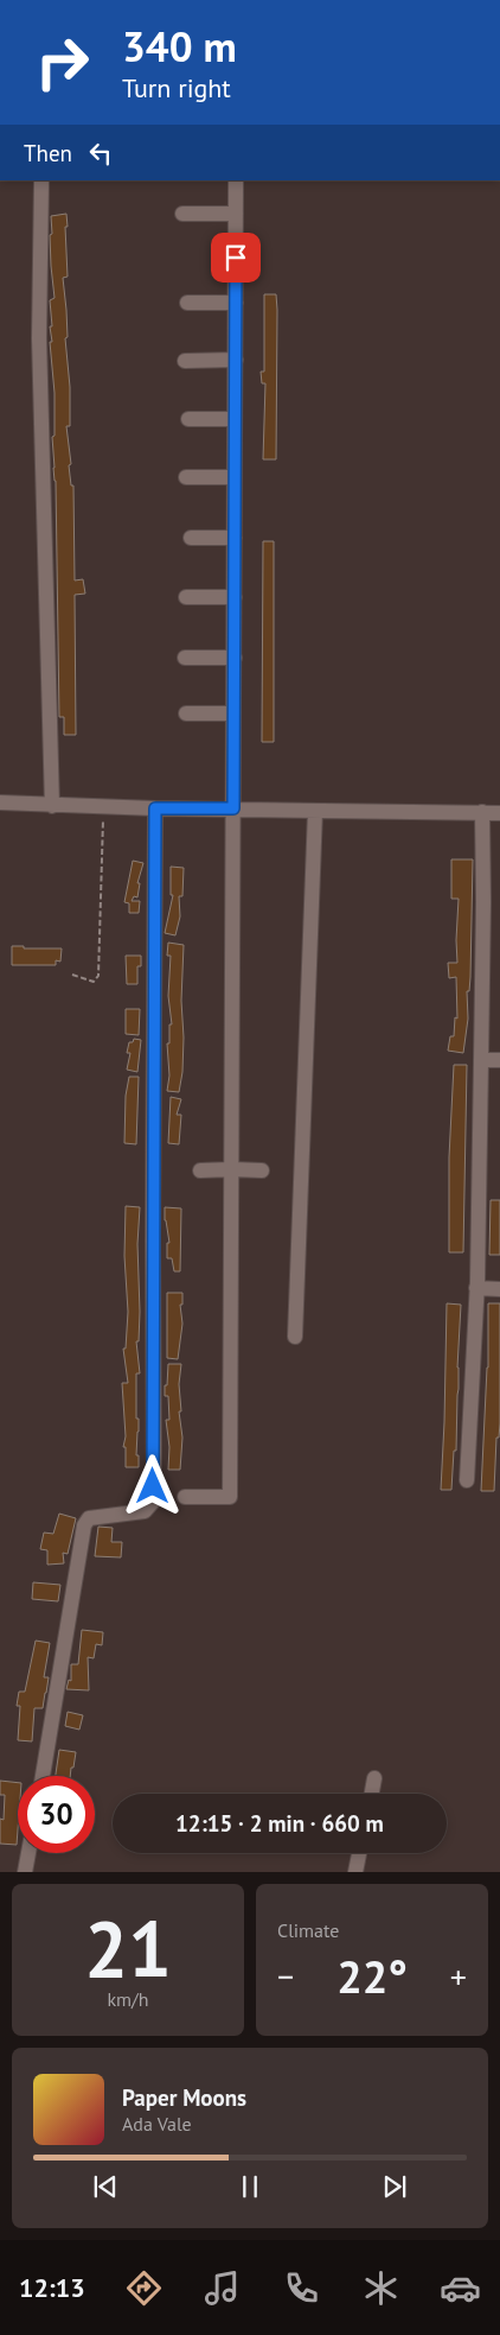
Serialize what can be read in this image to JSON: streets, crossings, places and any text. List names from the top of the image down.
{
  "page": {
    "turn": ["340 m", "Turn right"],
    "then": "Then",
    "limit": "30",
    "trip": "12:15 · 2 min · 660 m",
    "tile": [
      ["21", "km/h"],
      "Climate"
    ],
    "heat": ["−", "22°", "+"],
    "song": ["Paper Moons", "Ada Vale"],
    "tabs": "12:13"
  }
}
